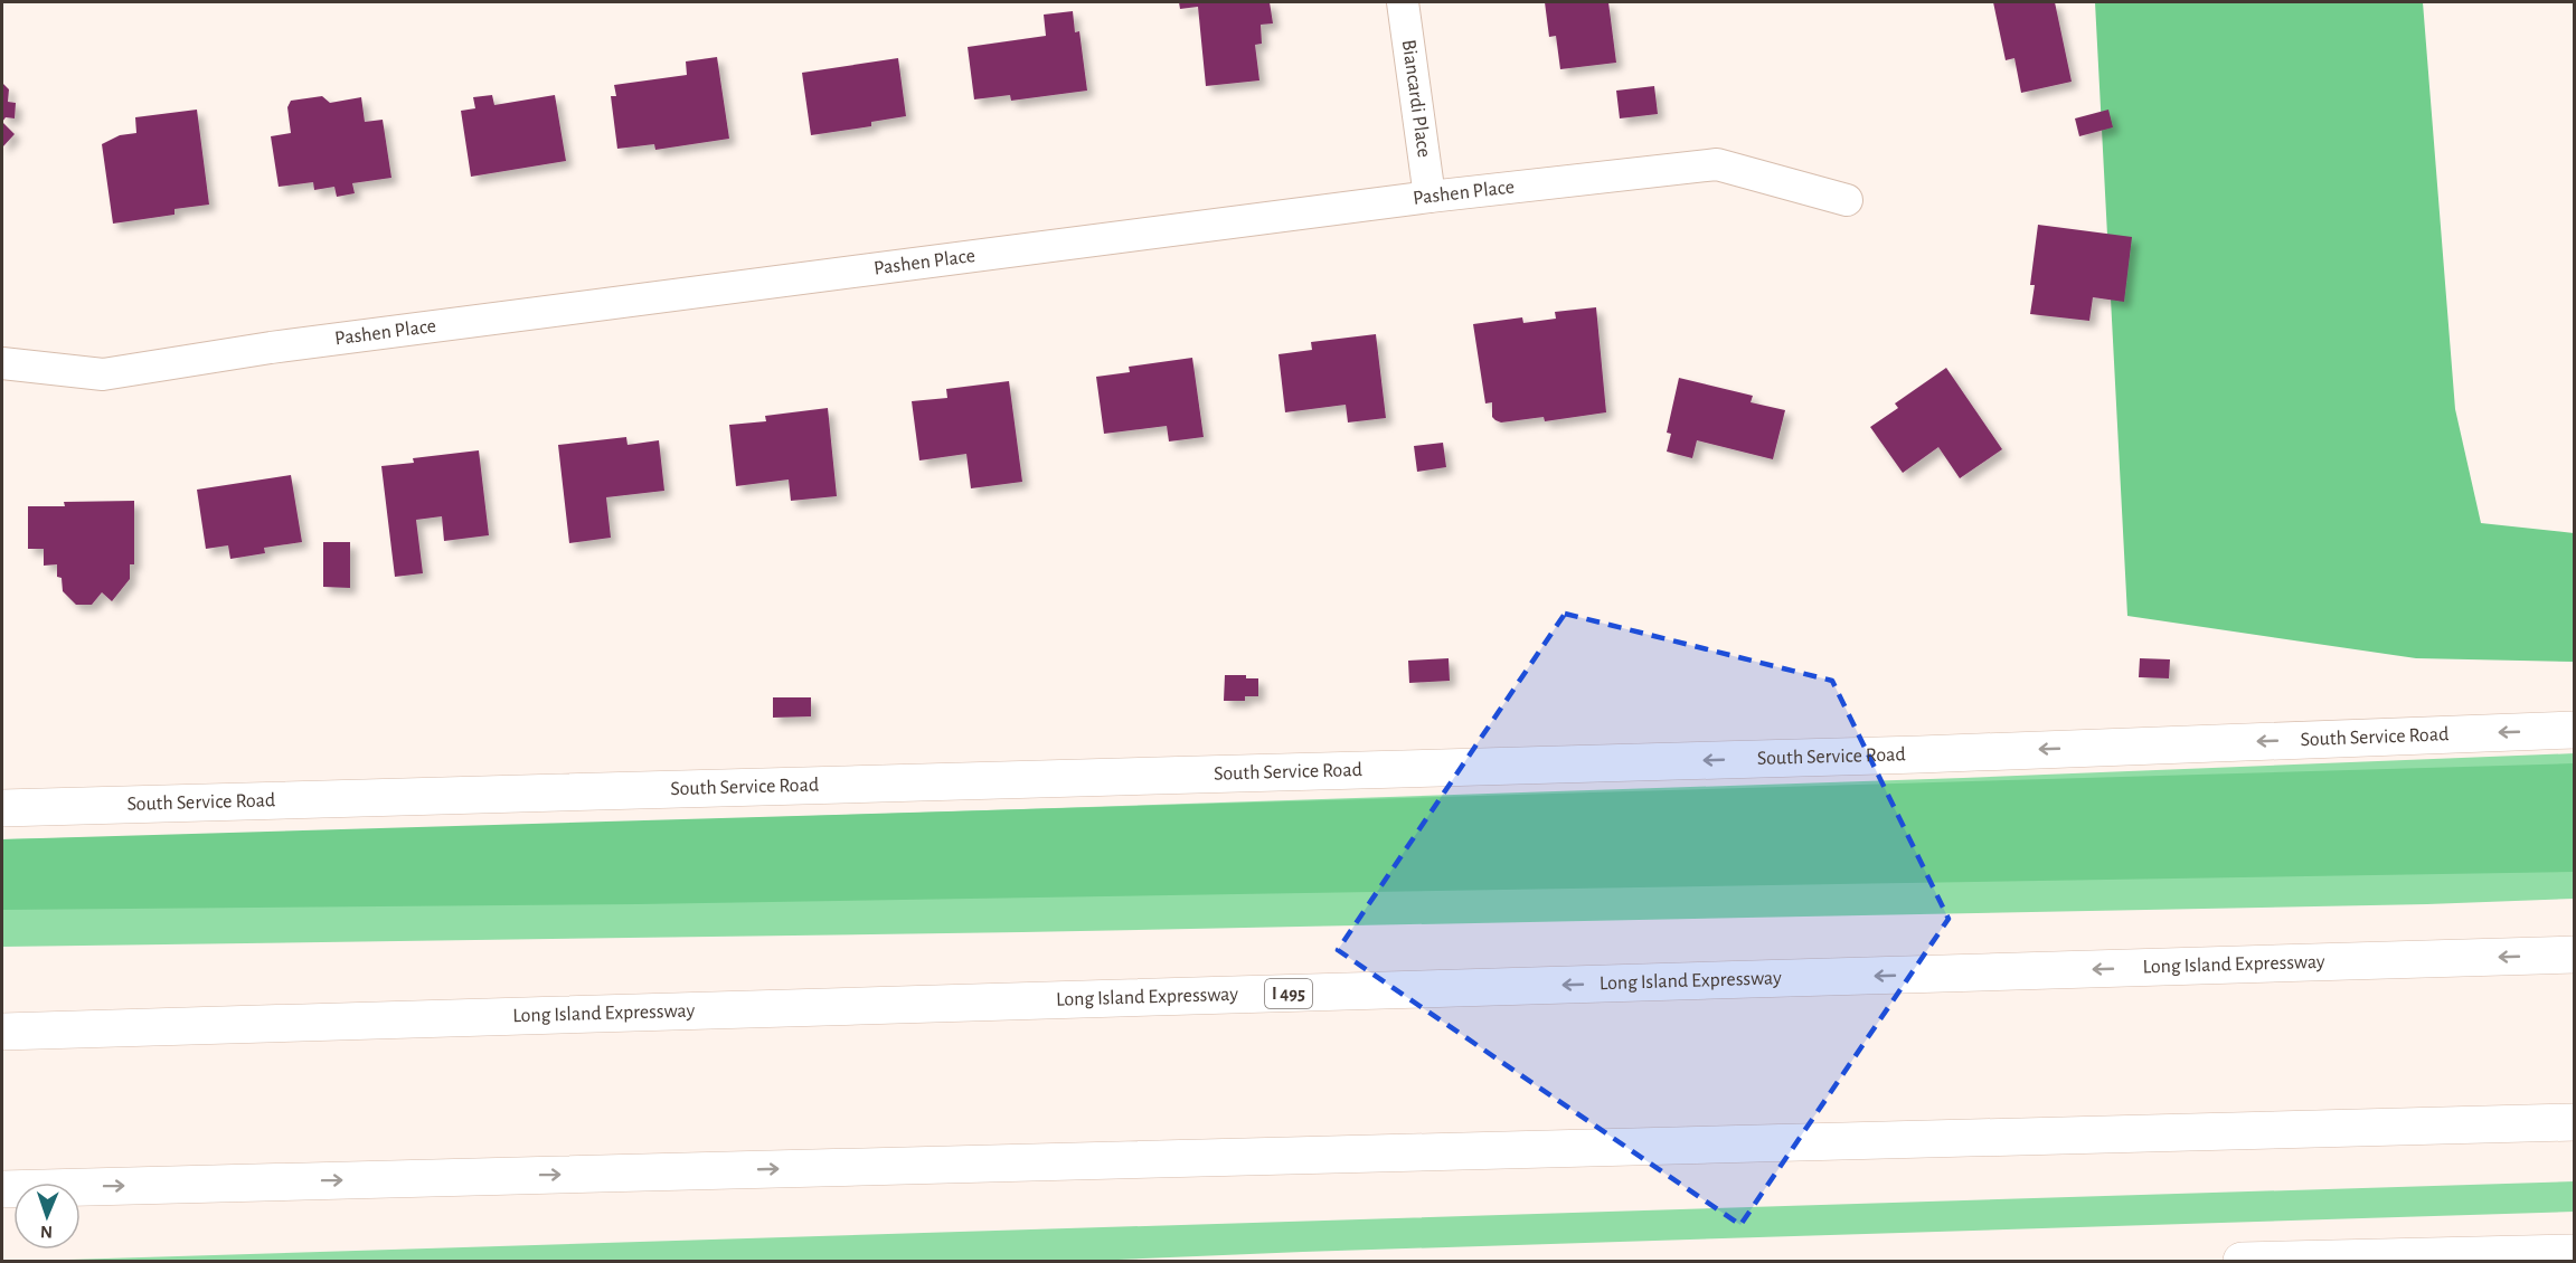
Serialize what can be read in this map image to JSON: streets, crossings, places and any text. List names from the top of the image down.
{
  "streets": {
    "main road": ["South Service Road", "Long Island Expressway", "I 495"],
    "street": ["Biancardi Place", "Pashen Place"]
  },
  "crossings": [
    ["Biancardi Place", "Pashen Place"]
  ],
  "one_way": ["South Service Road"],
  "north": "bottom"
}
